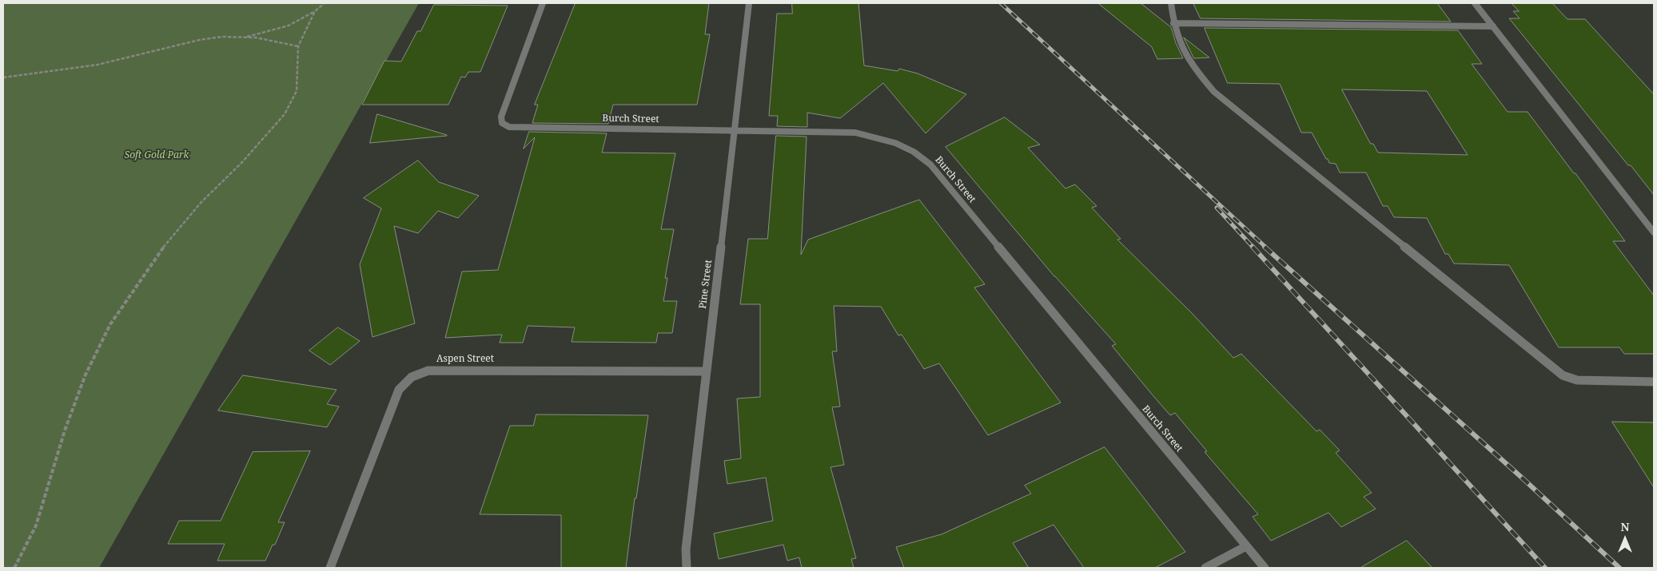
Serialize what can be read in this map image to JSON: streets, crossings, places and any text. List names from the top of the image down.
{
  "streets": {
    "street": ["Burch Street", "Pine Street", "Aspen Street"]
  },
  "crossings": [
    ["Burch Street", "Pine Street"],
    ["Pine Street", "Aspen Street"]
  ],
  "parks": ["Soft Gold Park"],
  "north": "top"
}
